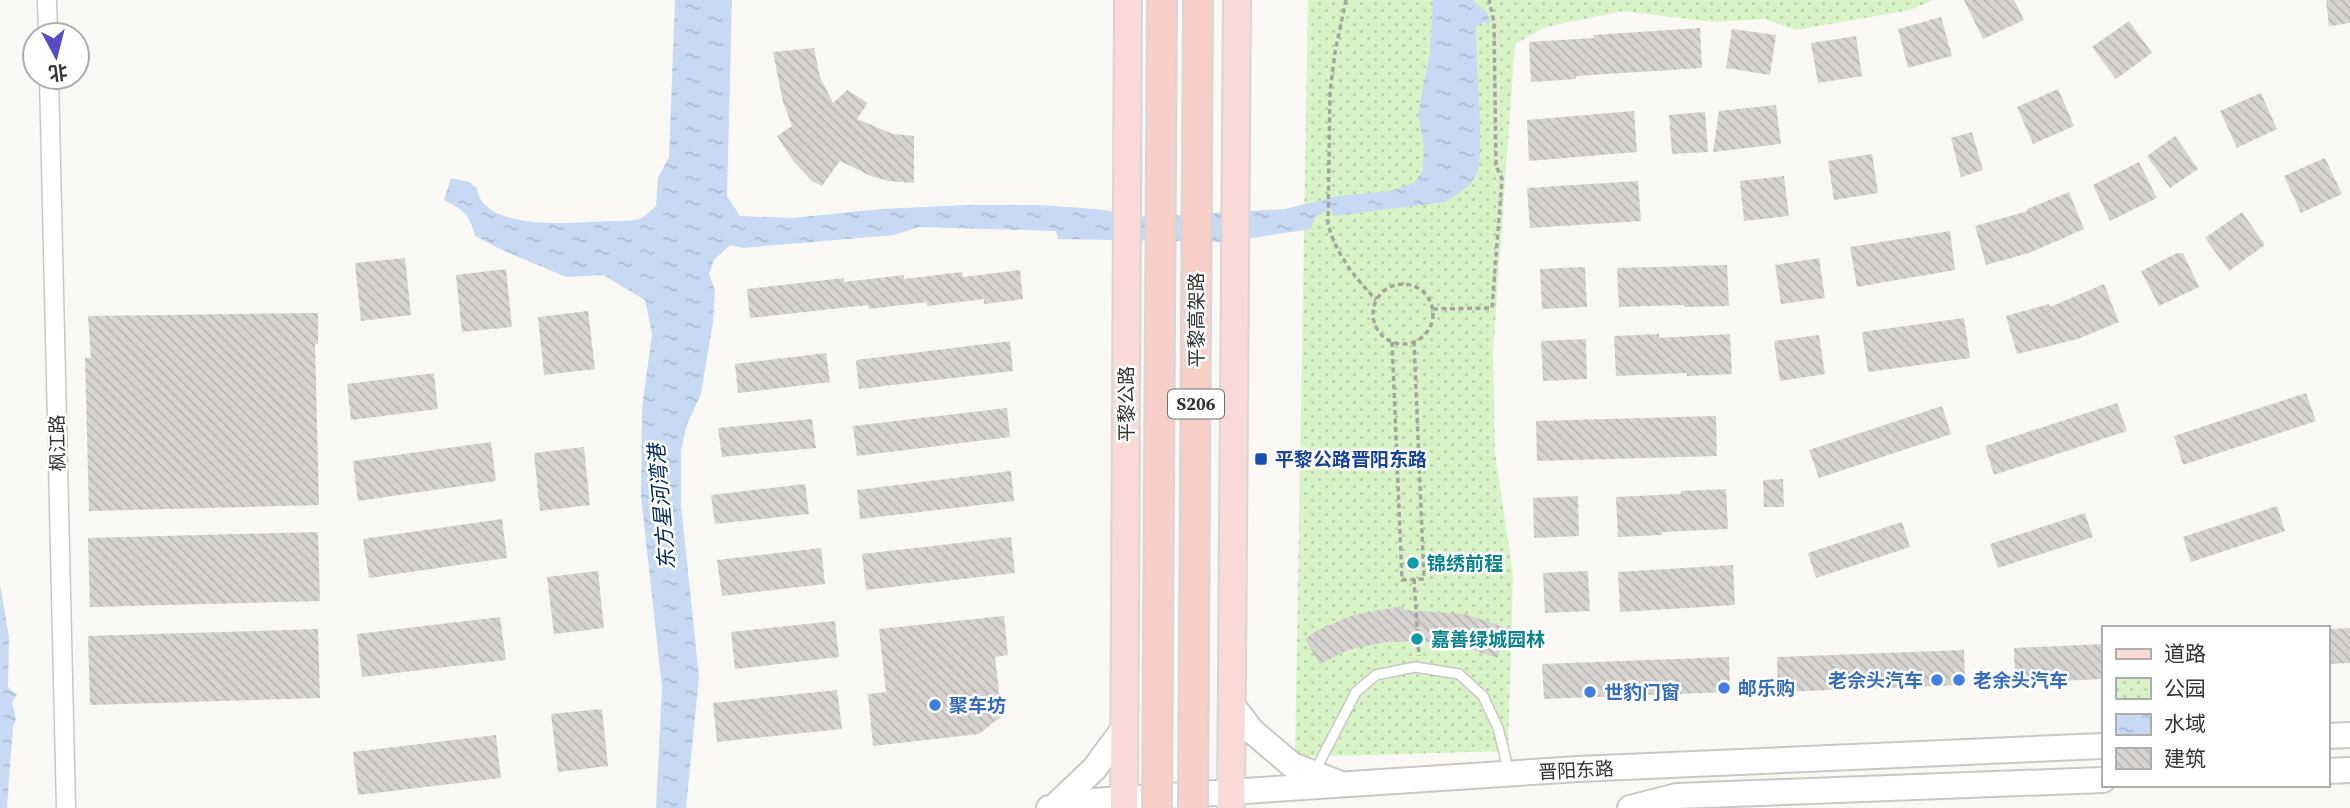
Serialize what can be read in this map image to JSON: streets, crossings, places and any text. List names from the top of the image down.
{
  "streets": {
    "highway": ["平黎高架路", "S206"],
    "main road": ["平黎公路", "晋阳东路"],
    "street": ["枫江路"]
  },
  "crossings": [
    ["平黎公路", "晋阳东路"]
  ],
  "water": ["东方星河湾港"],
  "places": {
    "transit": ["平黎公路晋阳东路"],
    "other": [
      "锦绣前程",
      "嘉善绿城园林",
      "老佘头汽车",
      "老余头汽车",
      "邮乐购",
      "世豹门窗",
      "聚车坊"
    ]
  },
  "legend": [
    "道路",
    "公园",
    "水域",
    "建筑"
  ],
  "north": "bottom"
}
